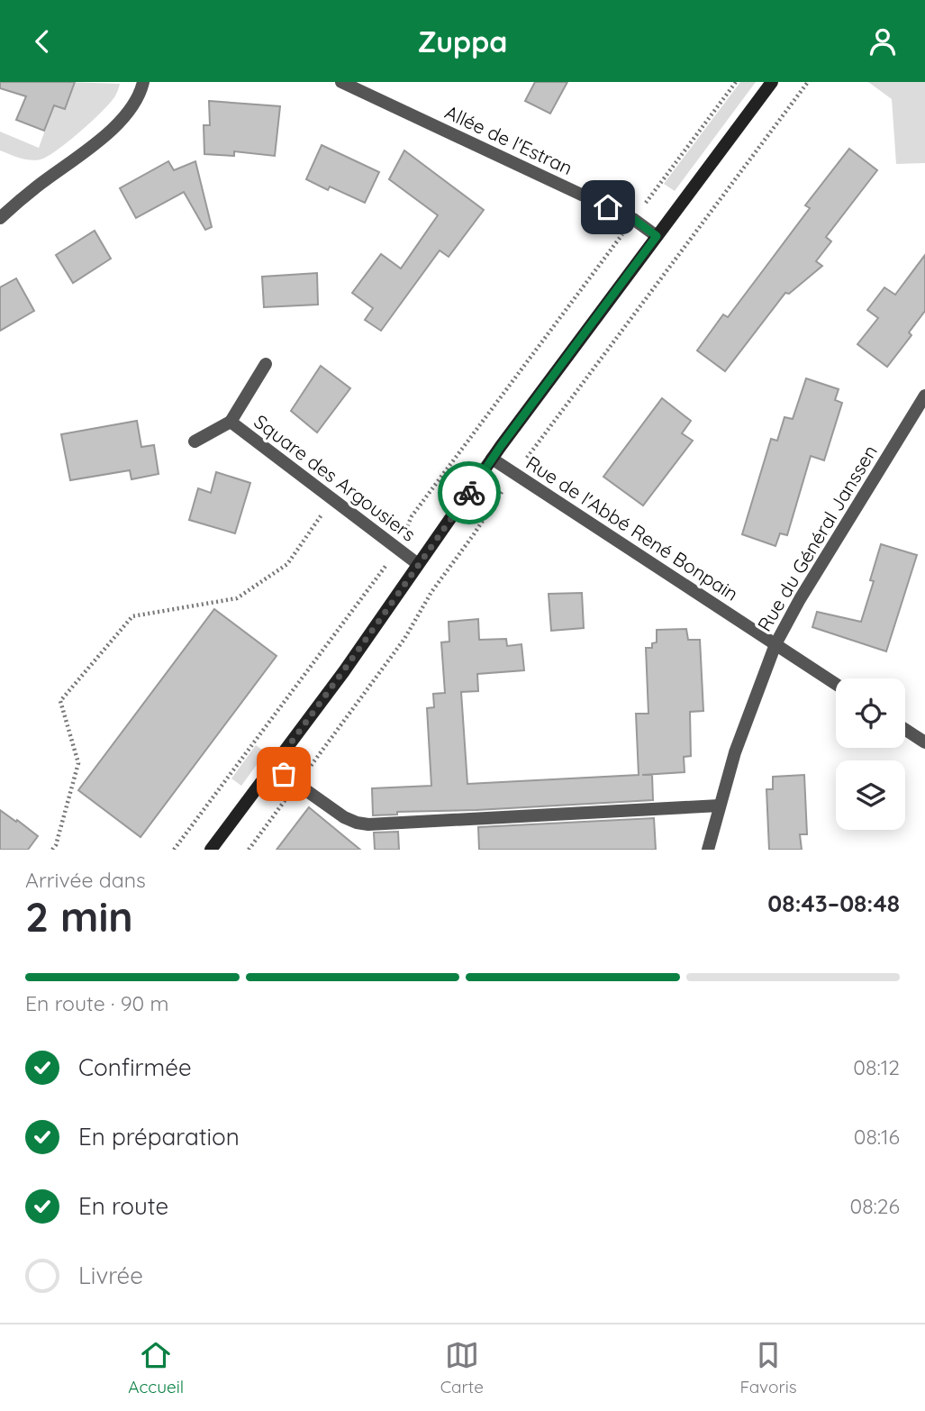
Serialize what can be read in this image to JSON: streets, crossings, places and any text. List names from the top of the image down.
{
  "streets": {
    "street": [
      "Allée de l'Estran",
      "Square des Argousiers",
      "Rue de l'Abbé René Bonpain",
      "Rue du Général Janssen"
    ]
  },
  "crossings": [
    ["Rue de l'Abbé René Bonpain", "Rue du Général Janssen"]
  ],
  "page": {
    "header": "Zuppa",
    "heading": ["2 min", "Arrivée dans", "08:43–08:48"],
    "bar": "En route · 90 m",
    "list": [
      ["Confirmée", "08:12"],
      ["En préparation", "08:16"],
      ["En route", "08:26"],
      "Livrée"
    ],
    "tabs": ["Accueil", "Carte", "Favoris"]
  }
}
